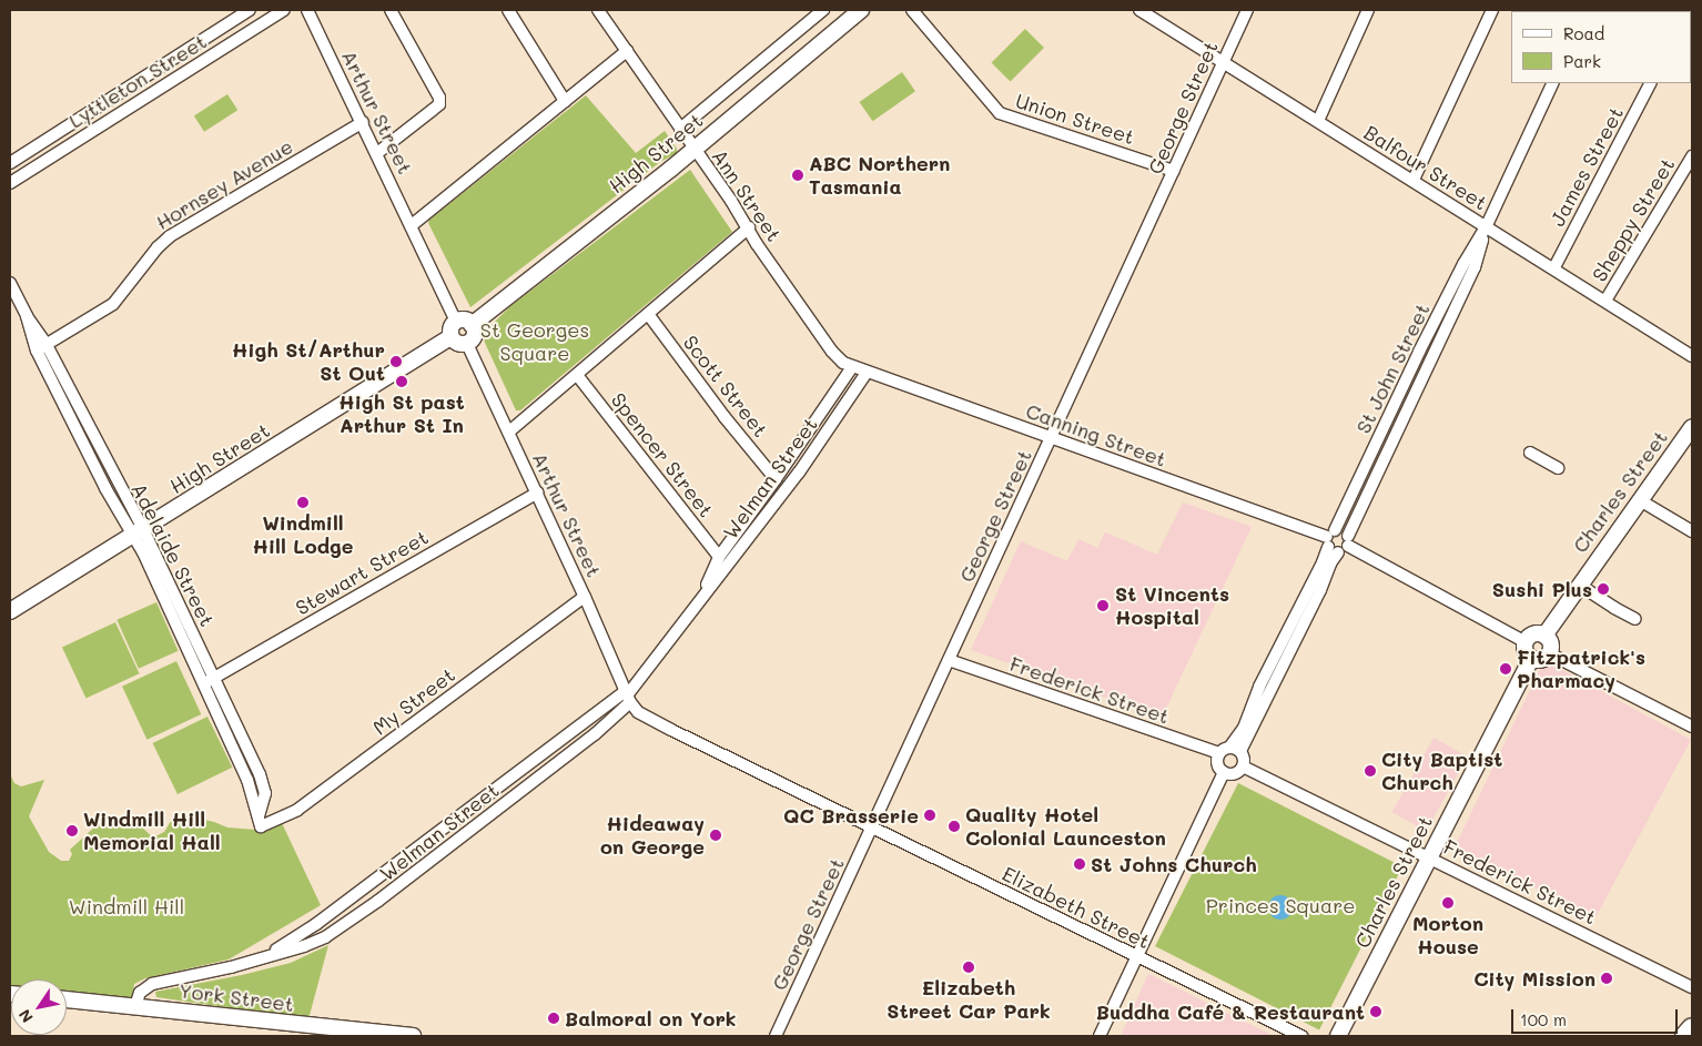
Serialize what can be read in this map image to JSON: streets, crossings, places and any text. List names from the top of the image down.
{
  "streets": {
    "street": [
      "Lyttleton Street",
      "George Street",
      "Arthur Street",
      "Union Street",
      "High Street",
      "James Street",
      "Balfour Street",
      "Hornsey Avenue",
      "Ann Street",
      "Sheppy Street",
      "St John Street",
      "Scott Street",
      "Canning Street",
      "Spencer Street",
      "Welman Street",
      "Charles Street",
      "Adelaide Street",
      "Stewart Street",
      "Frederick Street",
      "My Street",
      "Elizabeth Street",
      "York Street"
    ]
  },
  "crossings": [
    ["George Street", "Union Street"],
    ["George Street", "Balfour Street"],
    ["George Street", "Canning Street"],
    ["George Street", "Frederick Street"],
    ["George Street", "Elizabeth Street"],
    ["Arthur Street", "High Street"],
    ["Arthur Street", "Hornsey Avenue"],
    ["Arthur Street", "Welman Street"],
    ["Arthur Street", "Stewart Street"],
    ["Arthur Street", "My Street"],
    ["Arthur Street", "Elizabeth Street"],
    ["High Street", "Ann Street"],
    ["High Street", "Adelaide Street"],
    ["James Street", "Balfour Street"],
    ["Balfour Street", "Sheppy Street"],
    ["Balfour Street", "St John Street"],
    ["Hornsey Avenue", "Adelaide Street"],
    ["Ann Street", "Canning Street"],
    ["Ann Street", "Welman Street"],
    ["St John Street", "Canning Street"],
    ["St John Street", "Frederick Street"],
    ["Scott Street", "Welman Street"],
    ["Canning Street", "Welman Street"],
    ["Spencer Street", "Welman Street"],
    ["Welman Street", "Elizabeth Street"],
    ["Welman Street", "York Street"],
    ["Charles Street", "Frederick Street"],
    ["Adelaide Street", "Stewart Street"],
    ["Adelaide Street", "My Street"]
  ],
  "parks": ["St Georges Square", "Princes Square", "Windmill Hill"],
  "places": [
    "ABC Northern Tasmania",
    "High St/Arthur St Out",
    "High St past Arthur St In",
    "Windmill Hill Lodge",
    "Sushi Plus",
    "St Vincents Hospital",
    "Fitzpatrick's Pharmacy",
    "City Baptist Church",
    "QC Brasserie",
    "Quality Hotel Colonial Launceston",
    "Windmill Hill Memorial Hall",
    "Hideaway on George",
    "St Johns Church",
    "Morton House",
    "Elizabeth Street Car Park",
    "City Mission",
    "Buddha Café & Restaurant",
    "Balmoral on York"
  ],
  "legend": ["Road", "Park"],
  "scale_bar": "100 m",
  "north": "bottom left"
}
